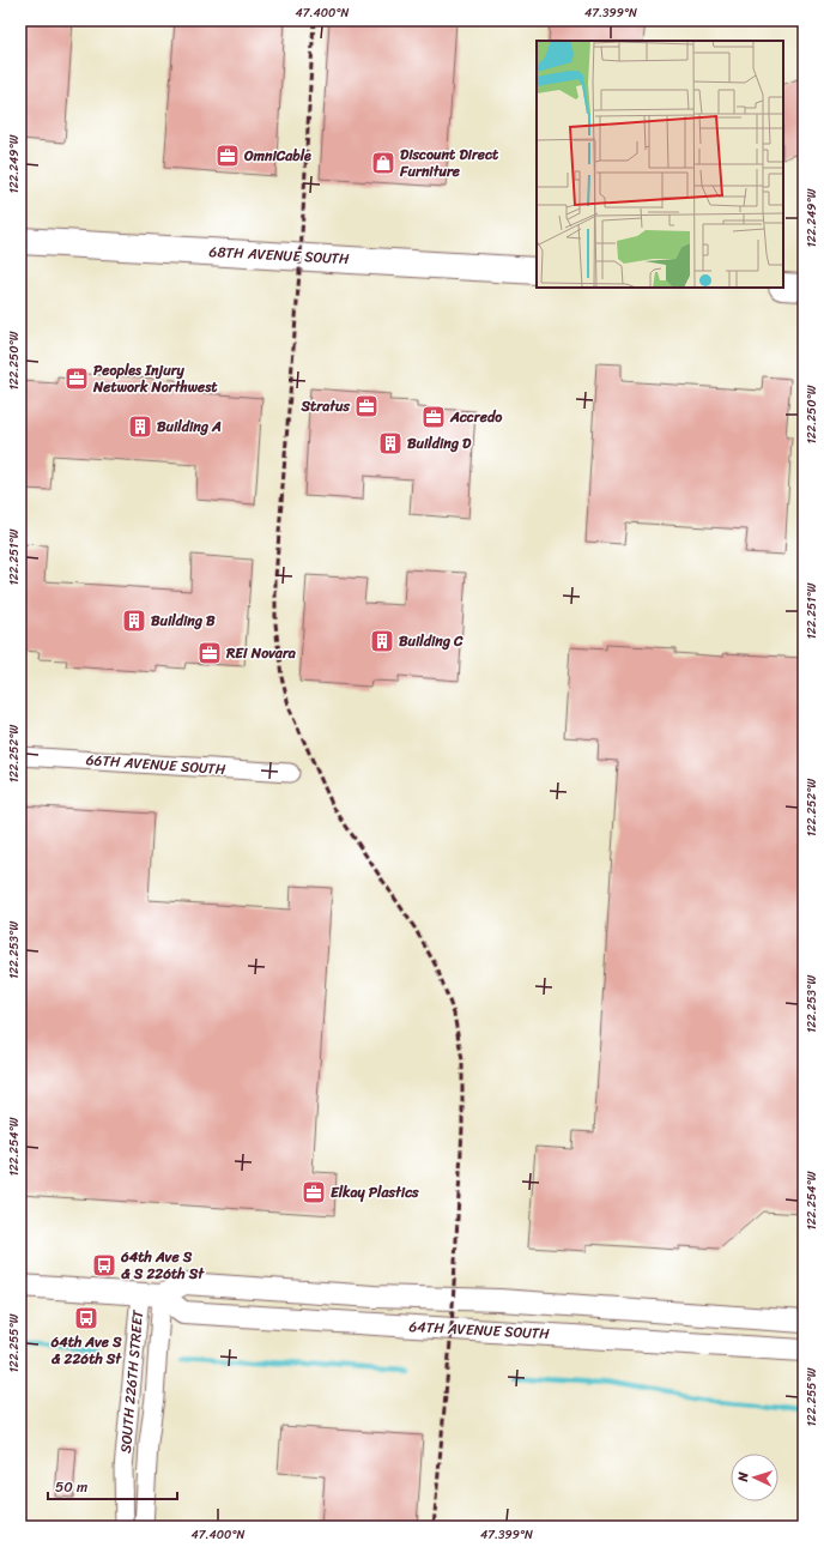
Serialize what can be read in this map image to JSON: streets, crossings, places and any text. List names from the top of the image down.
{
  "streets": {
    "main road": ["68TH AVENUE SOUTH"],
    "street": ["66TH AVENUE SOUTH", "64TH AVENUE SOUTH", "SOUTH 226TH STREET"]
  },
  "crossings": [
    ["64TH AVENUE SOUTH", "SOUTH 226TH STREET"]
  ],
  "places": {
    "office": [
      "OmniCable",
      "Peoples Injury Network Northwest",
      "Stratus",
      "Accredo",
      "REI Novara",
      "Elkay Plastics"
    ],
    "shop": ["Discount Direct Furniture"],
    "building": [
      "Building A",
      "Building D",
      "Building B",
      "Building C"
    ],
    "bus stop": ["64th Ave S & S 226th St", "64th Ave S & 226th St"]
  },
  "scale_bar": "50 m",
  "north": "left",
  "coordinates": [
    "47.400°N",
    "47.399°N",
    "122.249°W",
    "122.250°W",
    "122.251°W",
    "122.252°W",
    "122.253°W",
    "122.254°W",
    "122.255°W"
  ]
}
